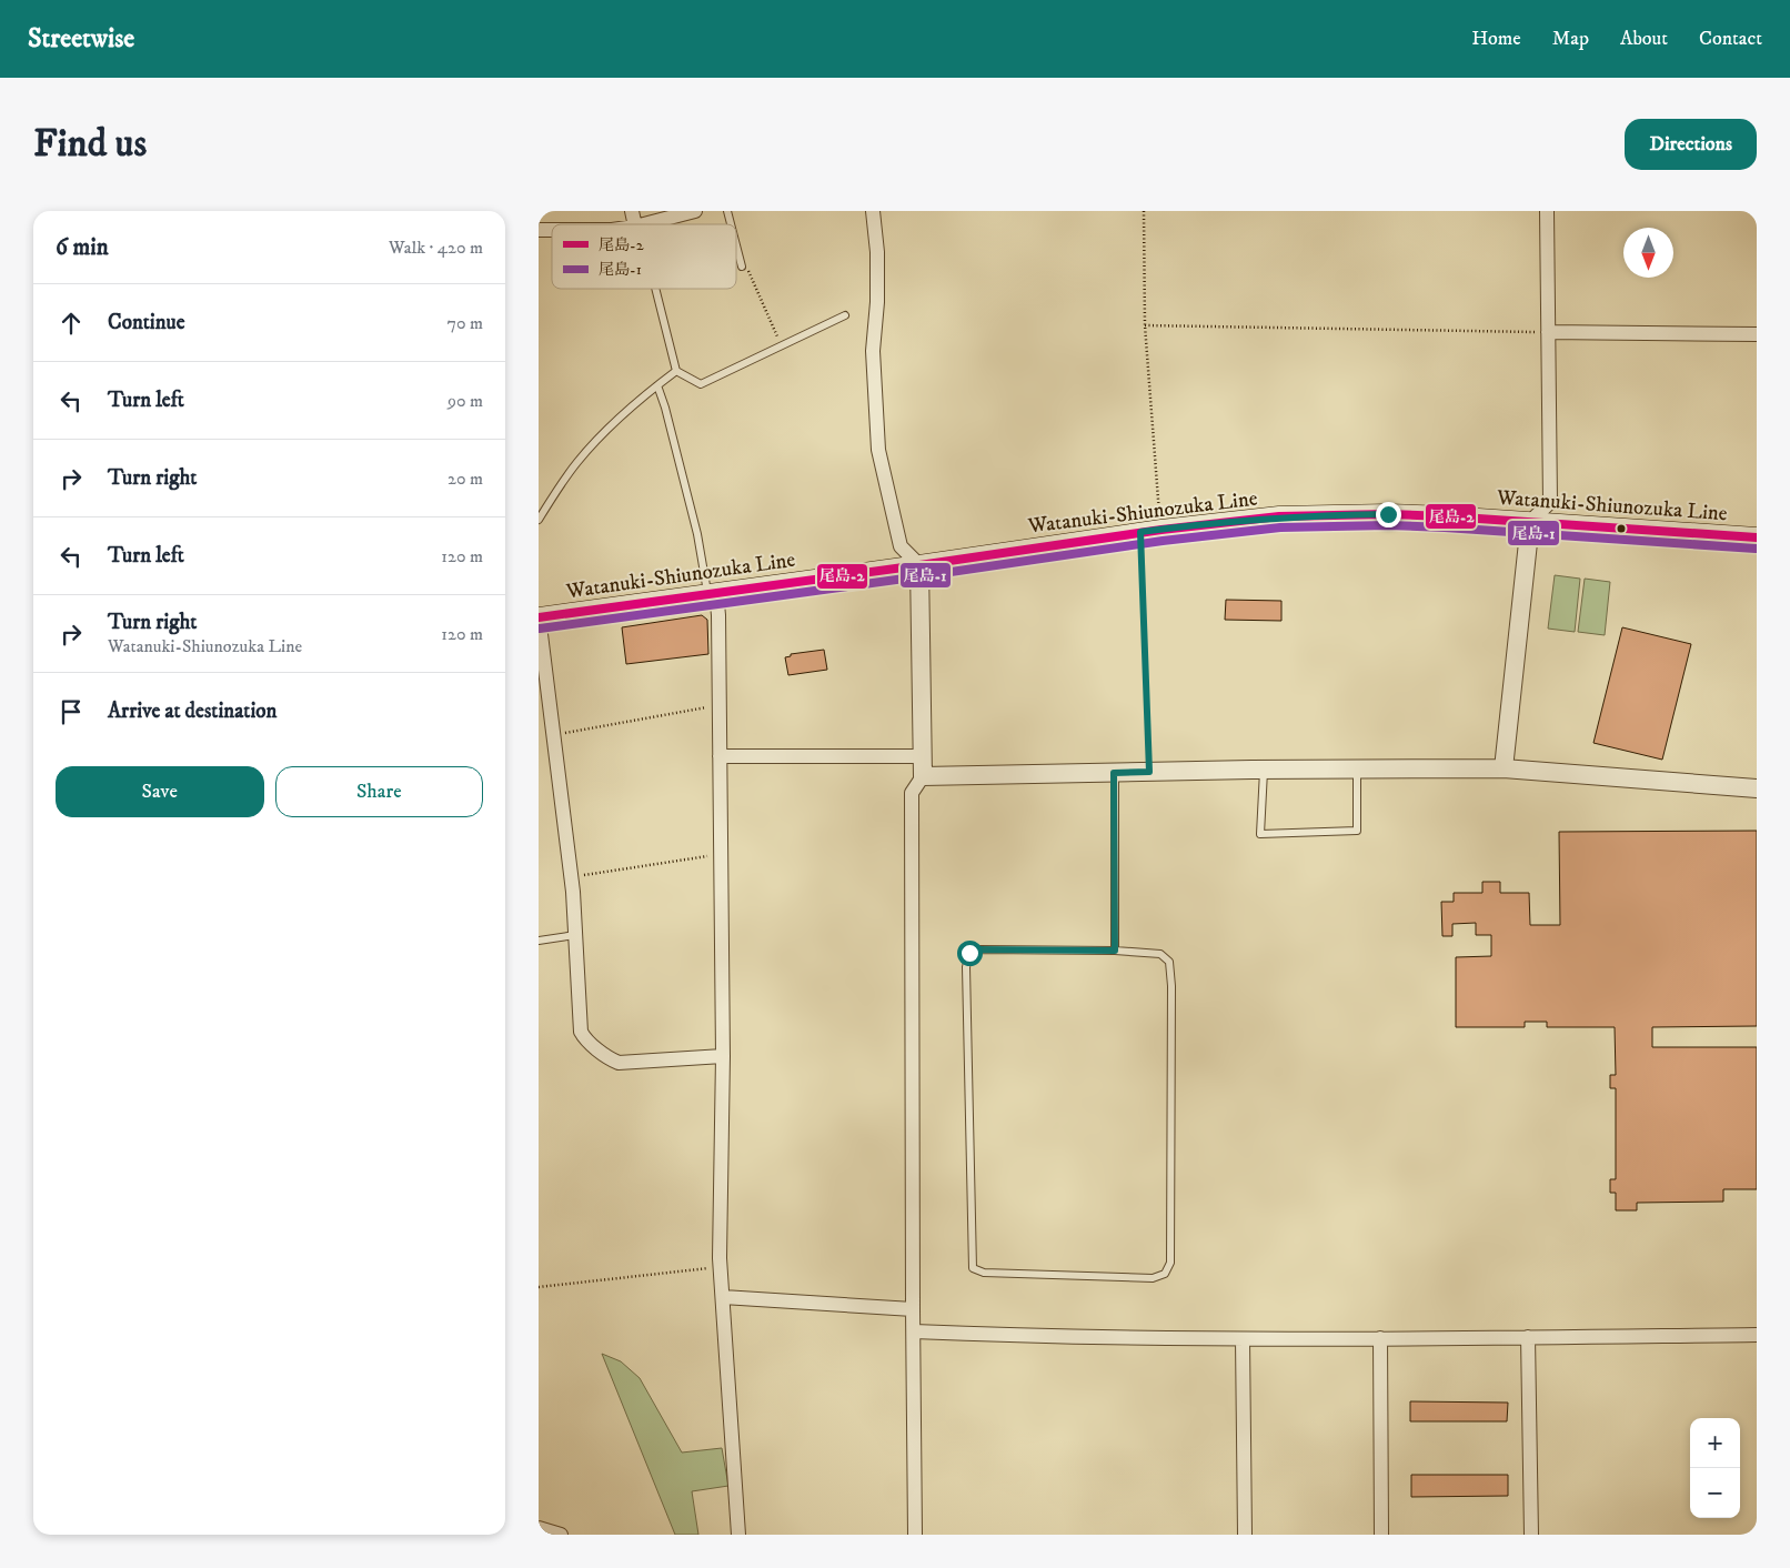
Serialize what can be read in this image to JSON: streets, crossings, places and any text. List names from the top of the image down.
{
  "streets": {
    "main road": ["Watanuki-Shiunozuka Line"]
  },
  "lines": ["transit line 尾島-2", "transit line 尾島-1"],
  "legend": ["尾島-2", "尾島-1"],
  "north": "bottom",
  "page": {
    "header": "Streetwise",
    "nav": [
      "Home",
      "Map",
      "About",
      "Contact"
    ],
    "buttons": [
      "Directions",
      ["Save", "Share"]
    ],
    "title": "Find us",
    "heading": ["6 min", "Walk · 420 m"],
    "list": [
      ["Continue", "70 m"],
      ["Turn left", "90 m"],
      ["Turn right", "20 m"],
      ["Turn left", "120 m"],
      ["Turn right", "Watanuki-Shiunozuka Line", "120 m"],
      "Arrive at destination"
    ],
    "map_buttons": ["+", "−"]
  }
}
